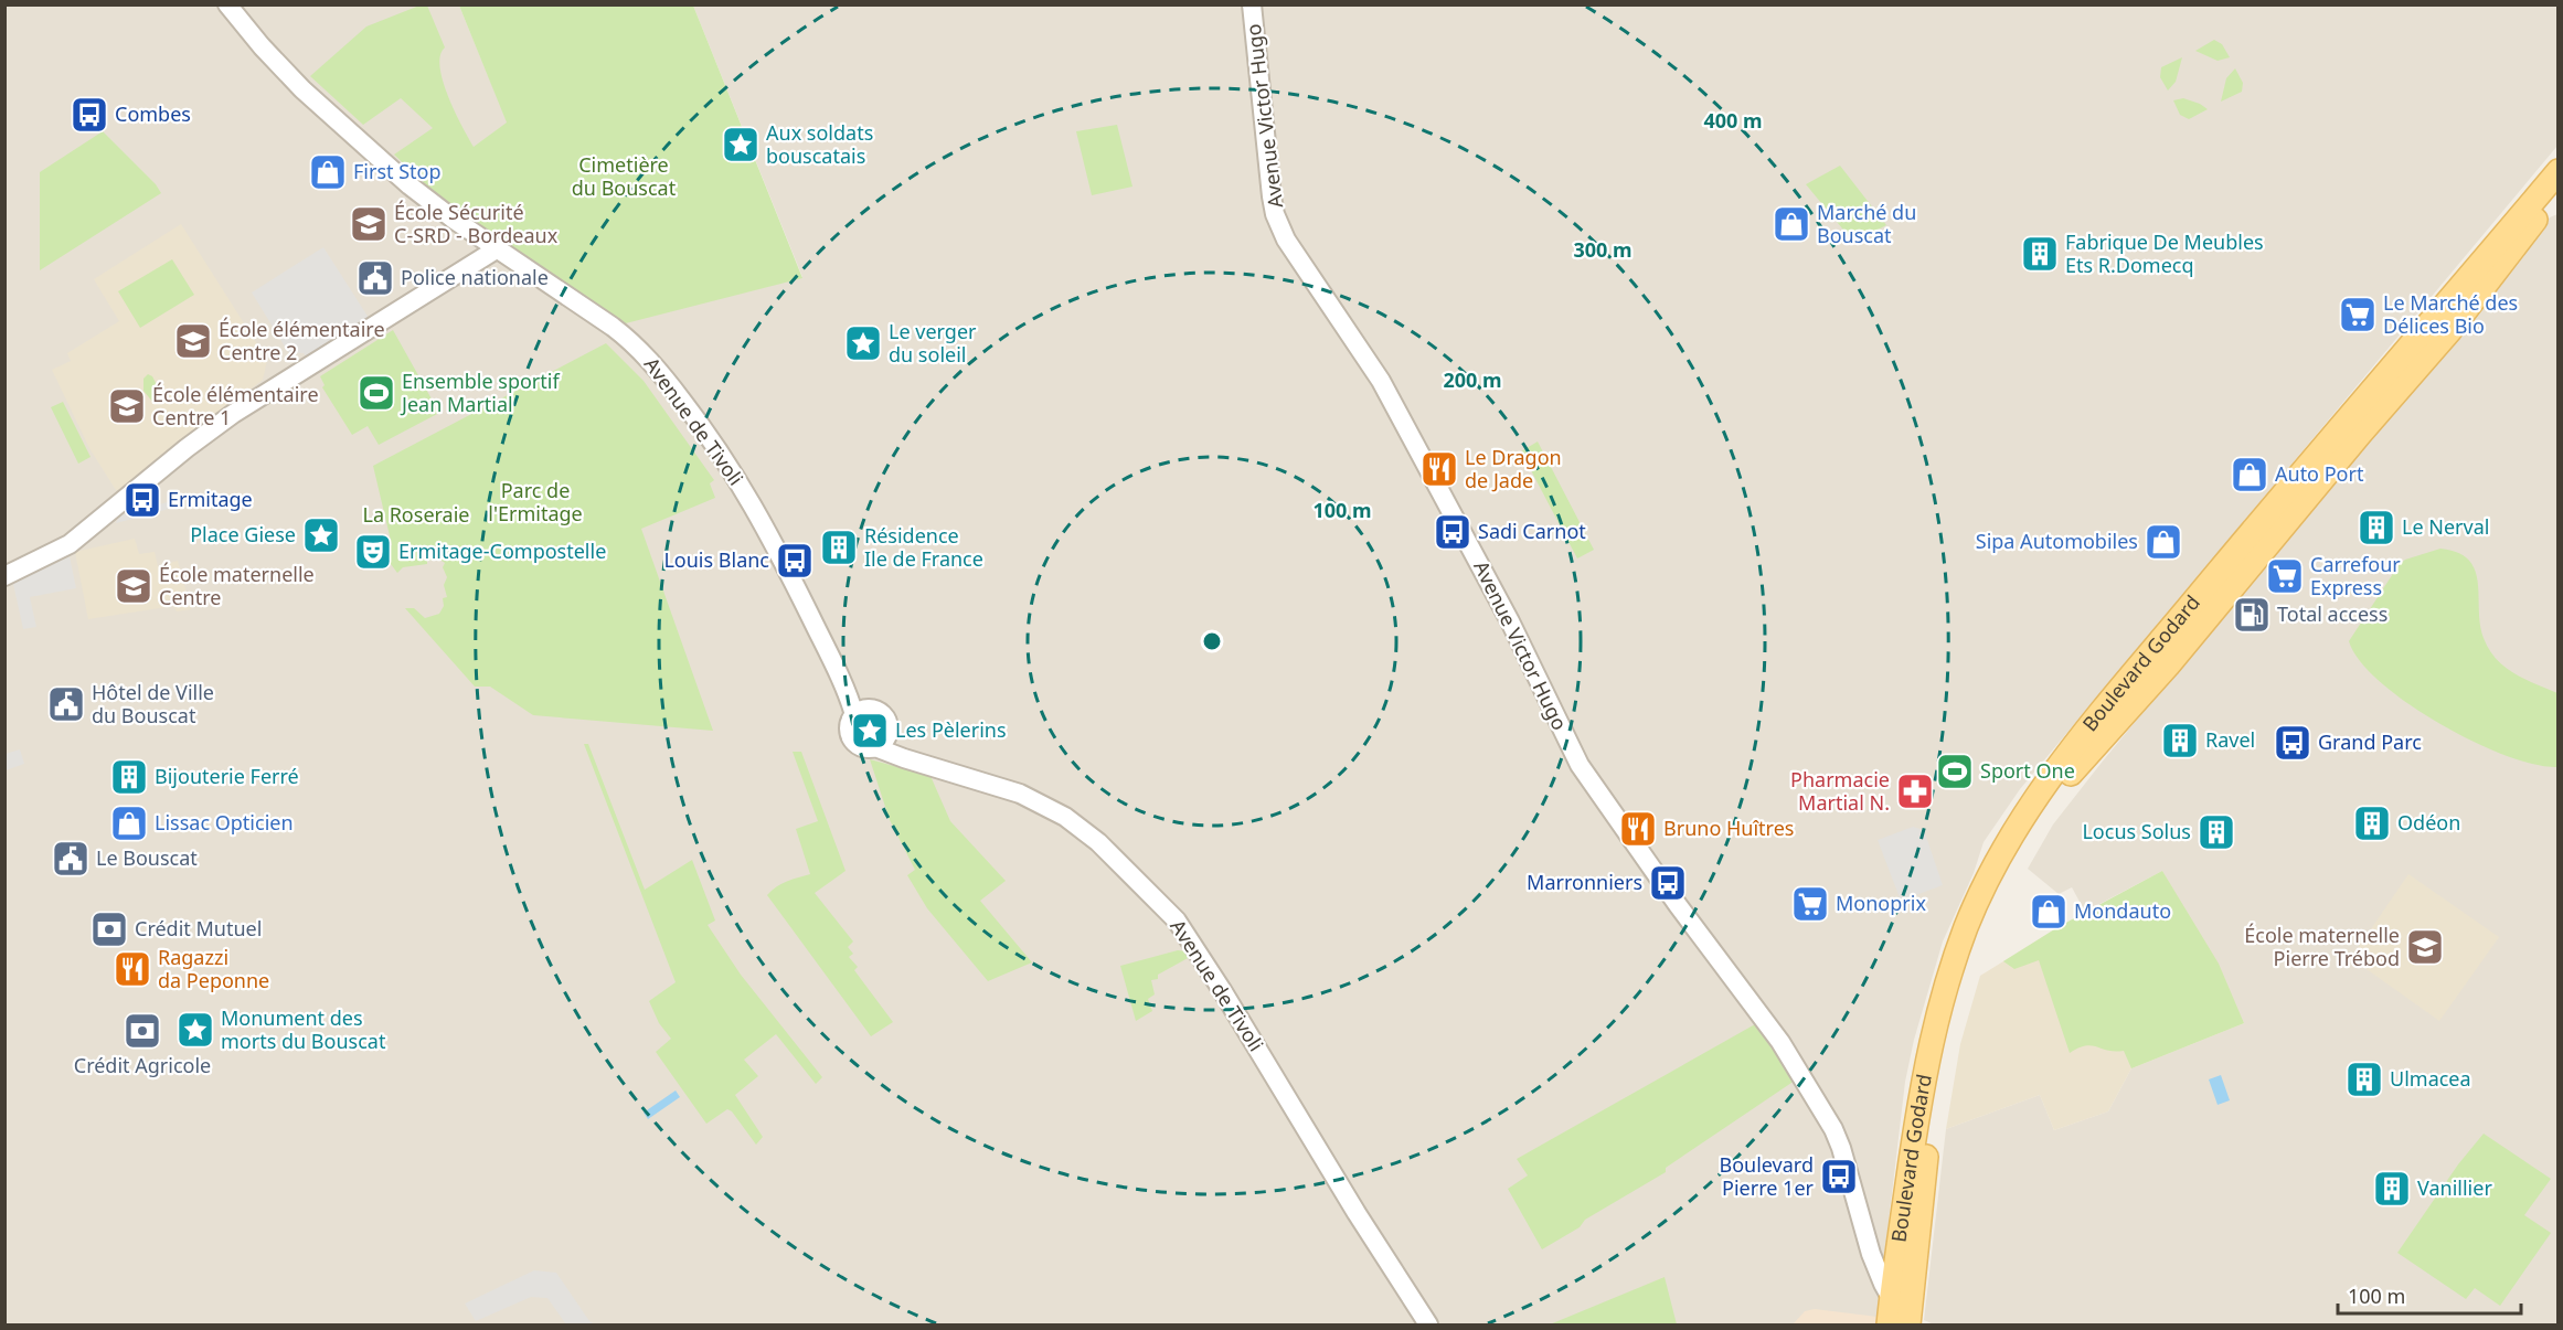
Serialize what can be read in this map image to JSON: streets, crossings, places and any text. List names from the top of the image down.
{
  "streets": {
    "main road": ["Boulevard Godard"],
    "street": ["Avenue Victor Hugo", "Avenue de Tivoli"]
  },
  "crossings": [
    ["Avenue Victor Hugo", "Boulevard Godard"]
  ],
  "parks": ["Cimetière du Bouscat", "Parc de l'Ermitage", "La Roseraie"],
  "places": {
    "bus stop": [
      "Combes",
      "Ermitage",
      "Sadi Carnot",
      "Louis Blanc",
      "Grand Parc",
      "Marronniers",
      "Boulevard Pierre 1er"
    ],
    "place": [
      "Aux soldats bouscatais",
      "Le verger du soleil",
      "Place Giese",
      "Les Pèlerins",
      "Monument des morts du Bouscat"
    ],
    "shop": [
      "First Stop",
      "Marché du Bouscat",
      "Auto Port",
      "Sipa Automobiles",
      "Lissac Opticien",
      "Mondauto"
    ],
    "school or university": [
      "École Sécurité C-SRD - Bordeaux",
      "École élémentaire Centre 2",
      "École élémentaire Centre 1",
      "École maternelle Centre",
      "École maternelle Pierre Trébod"
    ],
    "building": [
      "Fabrique De Meubles Ets R.Domecq",
      "Le Nerval",
      "Résidence Ile de France",
      "Ravel",
      "Bijouterie Ferré",
      "Odéon",
      "Locus Solus",
      "Ulmacea",
      "Vanillier"
    ],
    "public building": ["Police nationale", "Hôtel de Ville du Bouscat", "Le Bouscat"],
    "supermarket": ["Le Marché des Délices Bio", "Carrefour Express", "Monoprix"],
    "sports": ["Ensemble sportif Jean Martial", "Sport One"],
    "restaurant": ["Le Dragon de Jade", "Bruno Huîtres", "Ragazzi da Peponne"],
    "theatre": ["Ermitage-Compostelle"],
    "fuel station": ["Total access"],
    "pharmacy": ["Pharmacie Martial N."],
    "bank": ["Crédit Mutuel", "Crédit Agricole"]
  },
  "scale_bar": "100 m",
  "rings": [
    "400 m",
    "300 m",
    "200 m",
    "100 m"
  ]
}
